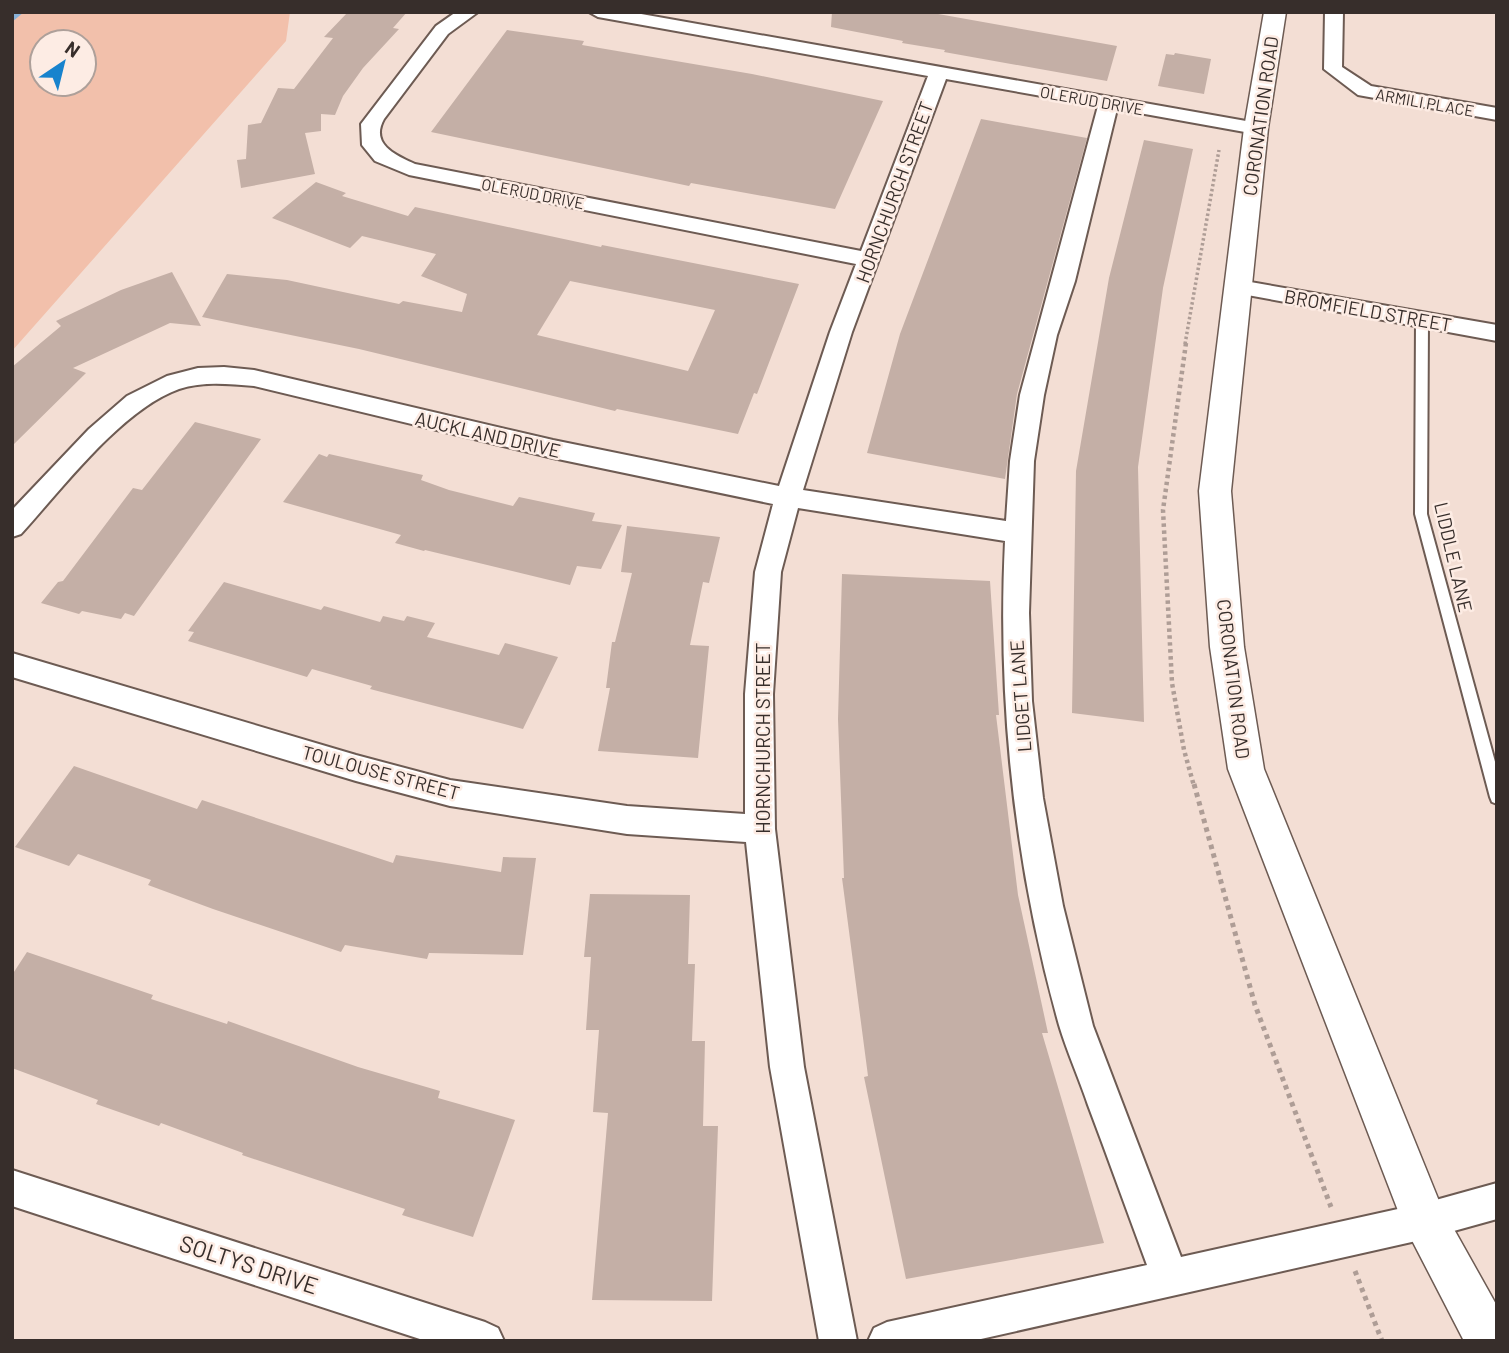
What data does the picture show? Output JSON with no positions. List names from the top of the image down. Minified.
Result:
{"streets":{"street":["OLERUD DRIVE","ARMILI PLACE","CORONATION ROAD","HORNCHURCH STREET","BROMFIELD STREET","AUCKLAND DRIVE","LIDGET LANE","TOULOUSE STREET","SOLTYS DRIVE"],"lane":["LIDDLE LANE"]},"crossings":[["OLERUD DRIVE","CORONATION ROAD"],["OLERUD DRIVE","HORNCHURCH STREET"],["OLERUD DRIVE","LIDGET LANE"],["CORONATION ROAD","BROMFIELD STREET"],["HORNCHURCH STREET","AUCKLAND DRIVE"],["HORNCHURCH STREET","TOULOUSE STREET"],["BROMFIELD STREET","LIDDLE LANE"],["AUCKLAND DRIVE","LIDGET LANE"]],"north":"top right"}
